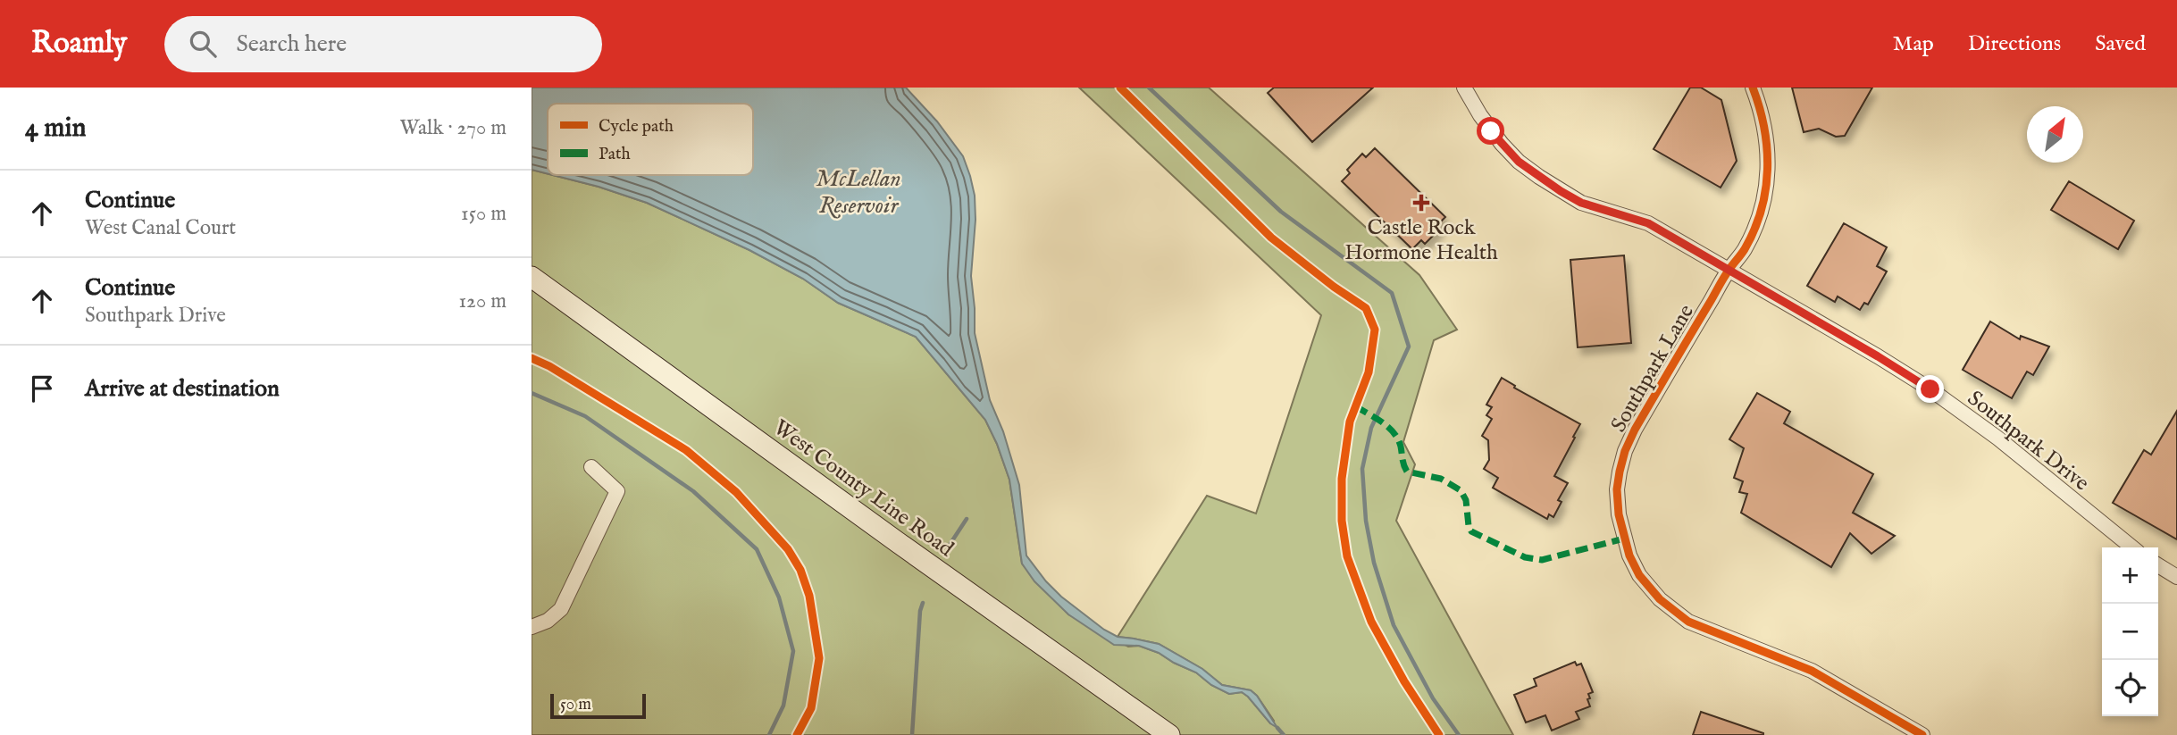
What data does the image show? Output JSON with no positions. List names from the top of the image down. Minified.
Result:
{"streets":{"main road":["West County Line Road"],"street":["Southpark Lane","Southpark Drive"]},"crossings":[["Southpark Lane","Southpark Drive"]],"water":["McLellan Reservoir"],"places":{"health":["Castle Rock Hormone Health"]},"legend":["Cycle path","Path"],"scale_bar":"50 m","north":"top right","page":{"header":"Roamly","search":"Search here","nav":["Map","Directions","Saved"],"heading":["4 min","Walk · 270 m"],"list":[["Continue","West Canal Court","150 m"],["Continue","Southpark Drive","120 m"],"Arrive at destination"],"map_buttons":["+","−"],"scale":"50 m"}}
